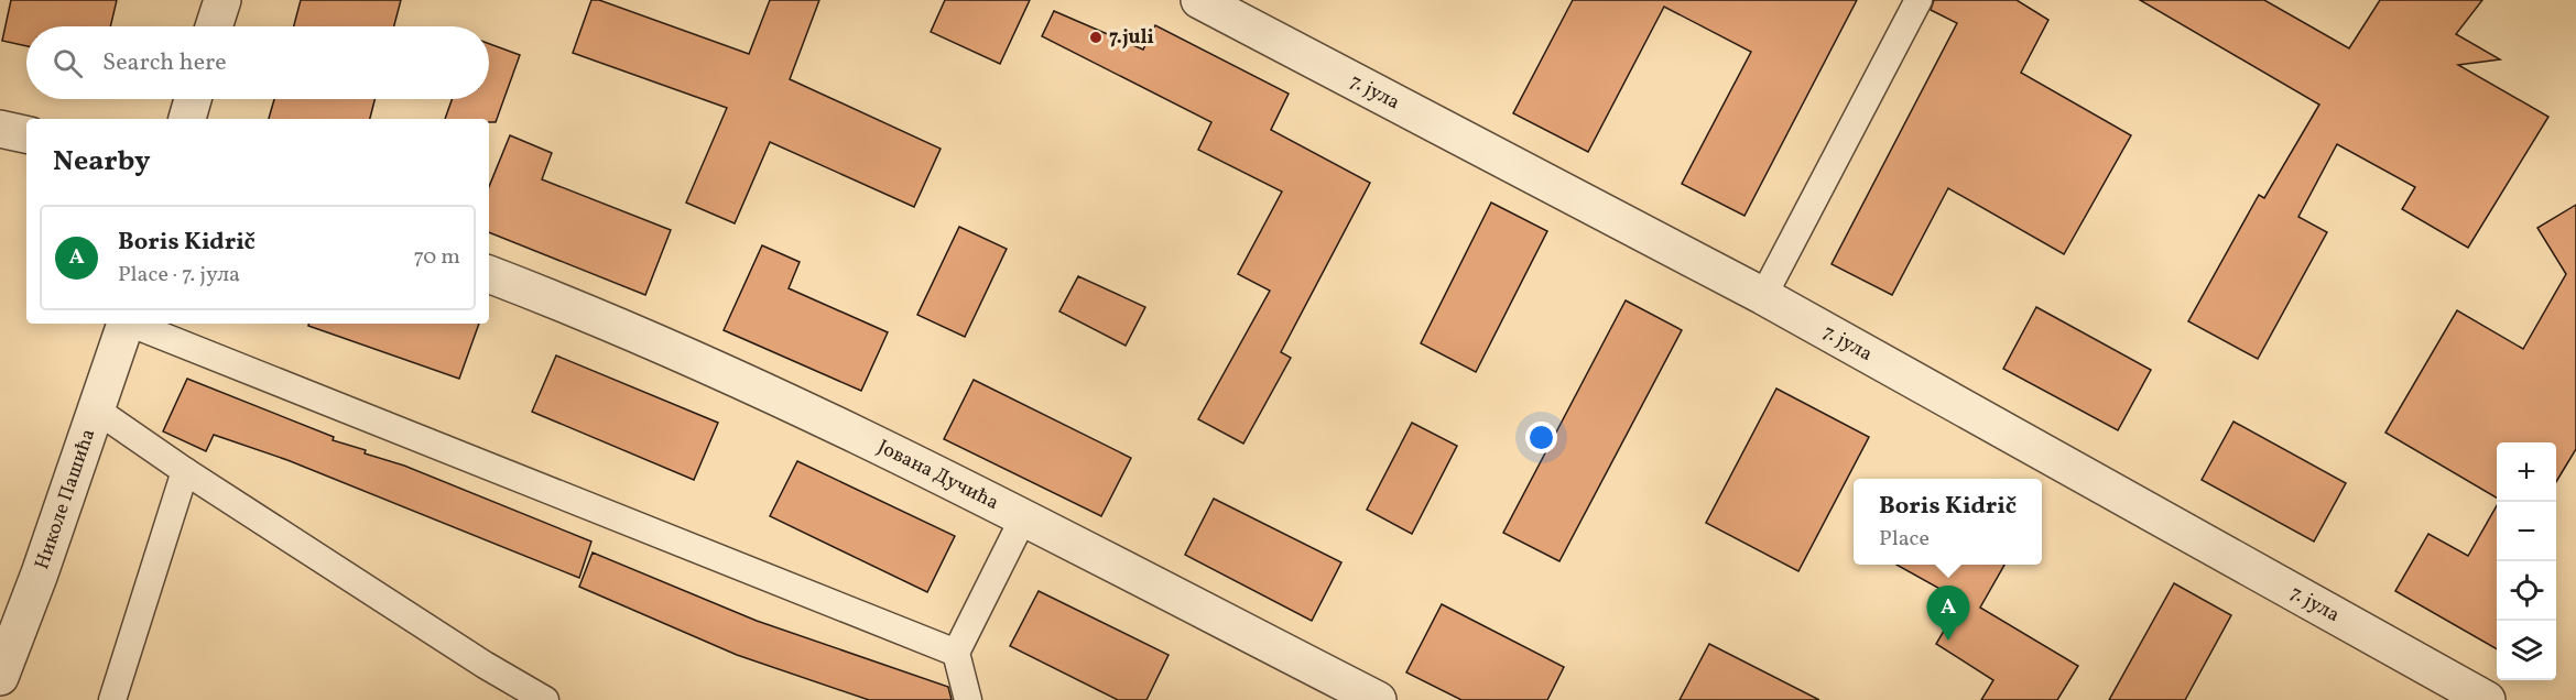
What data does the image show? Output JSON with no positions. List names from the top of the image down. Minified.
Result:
{"streets":{"street":["7. јула","Јована Дучића","Николе Пашића"]},"places":["7.juli"],"page":{"search":"Search here","heading":"Nearby","list":[{"mark":"A","name":"Boris Kidrič","note":"Place · 7. јула","value":"70 m"}],"map_buttons":["+","−"],"popup":["Boris Kidrič","Place"],"pins":"A"}}
